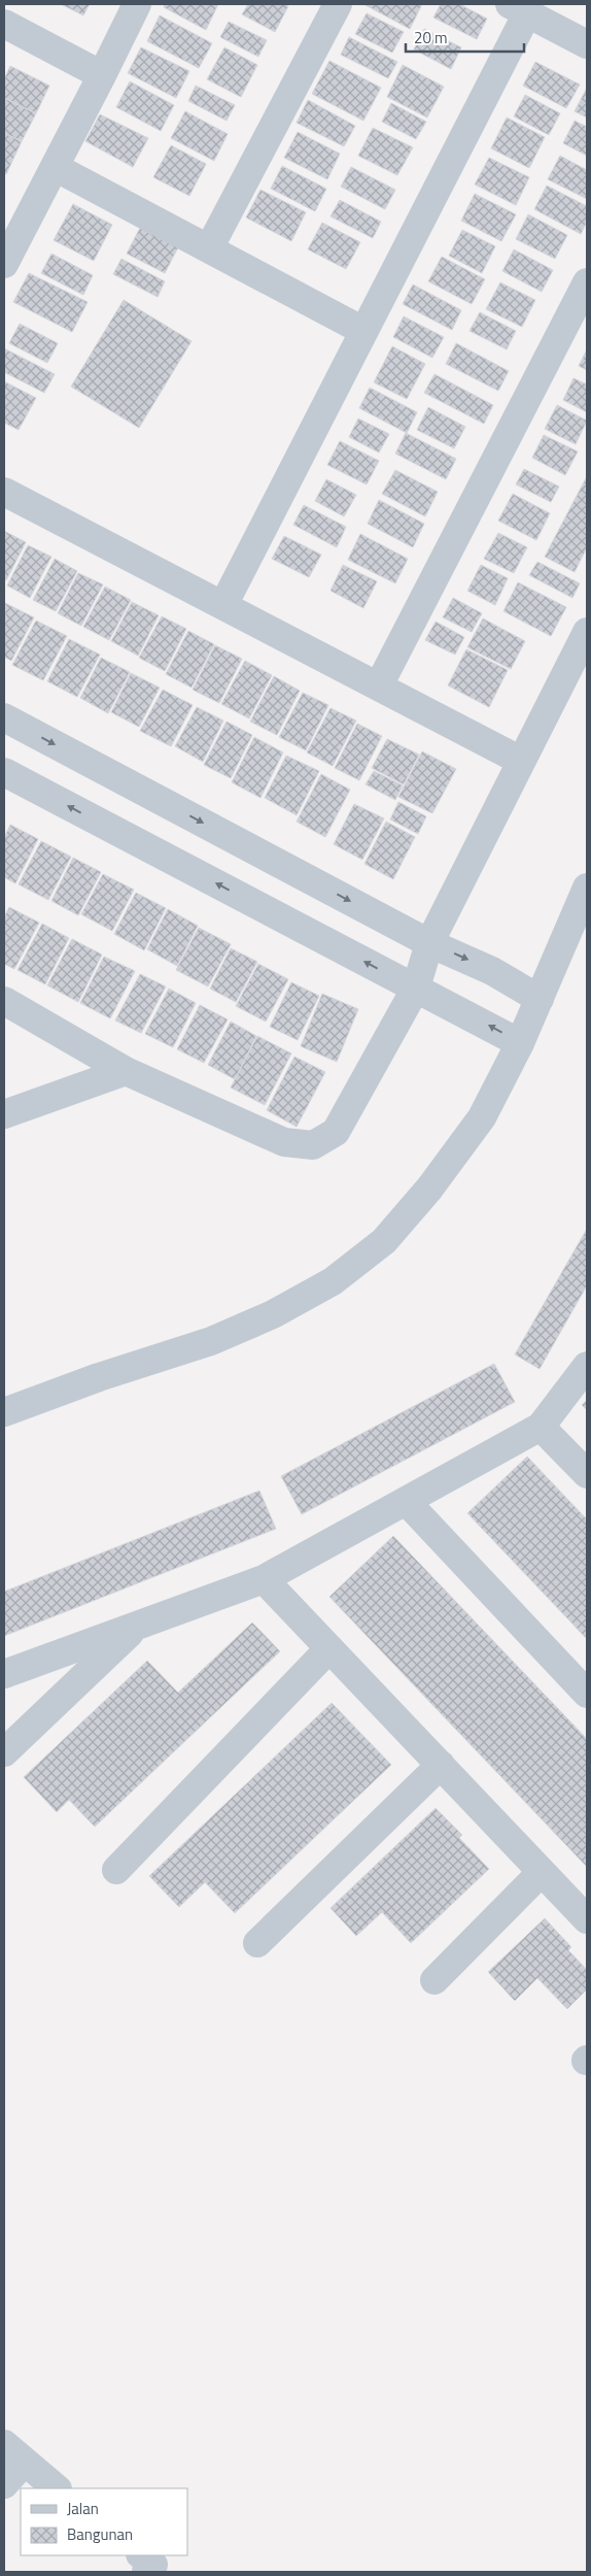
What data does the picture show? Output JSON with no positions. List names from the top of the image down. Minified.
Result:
{"legend":["Jalan","Bangunan"],"scale_bar":"20 m"}
